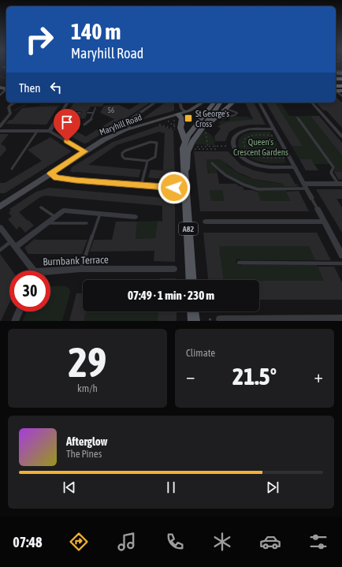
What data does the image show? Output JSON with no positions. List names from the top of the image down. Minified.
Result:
{"streets":{"main road":["A82"],"street":["Maryhill Road","Burnbank Terrace"]},"parks":["Queen's Crescent Gardens"],"places":{"transit":["St George's Cross"]},"house_numbers":["56"],"page":{"turn":["140 m","Maryhill Road"],"then":"Then","limit":"30","trip":"07:49 · 1 min · 230 m","tile":[["29","km/h"],"Climate"],"heat":["−","21.5°","+"],"song":["Afterglow","The Pines"],"tabs":"07:48"}}
